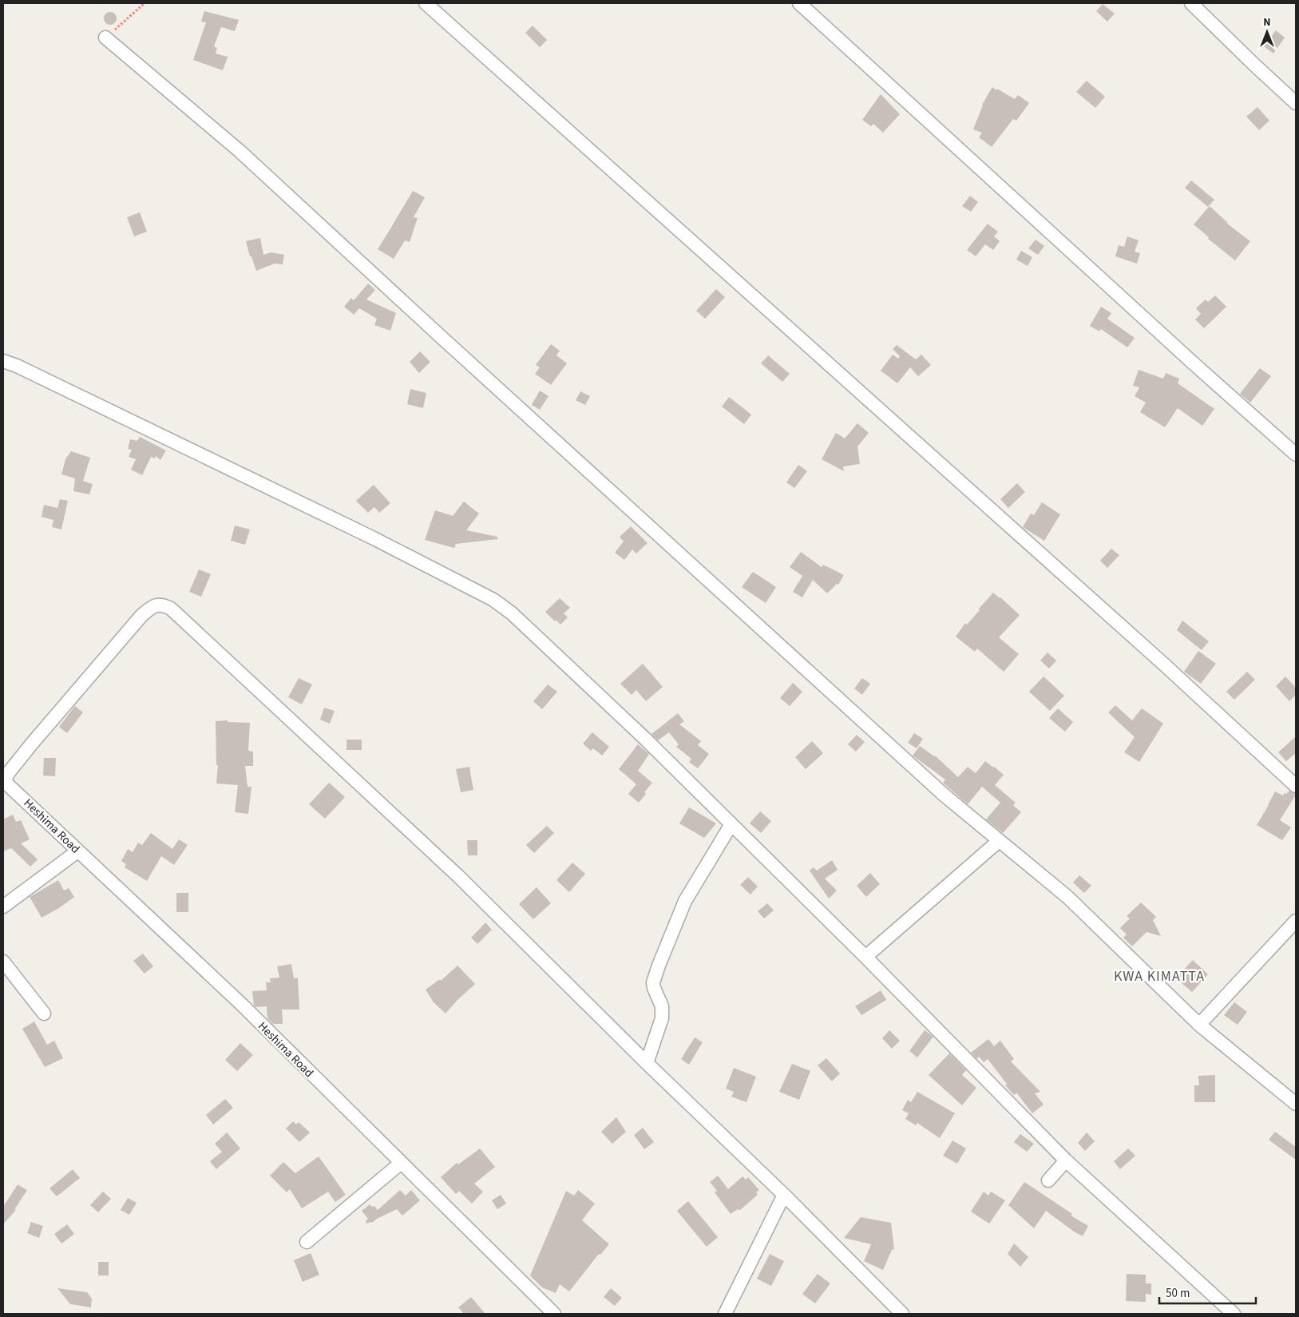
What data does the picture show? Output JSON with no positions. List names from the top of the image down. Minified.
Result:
{"streets":{"street":["Heshima Road"]},"districts":["KWA KIMATTA"],"scale_bar":"50 m","north":"top"}
